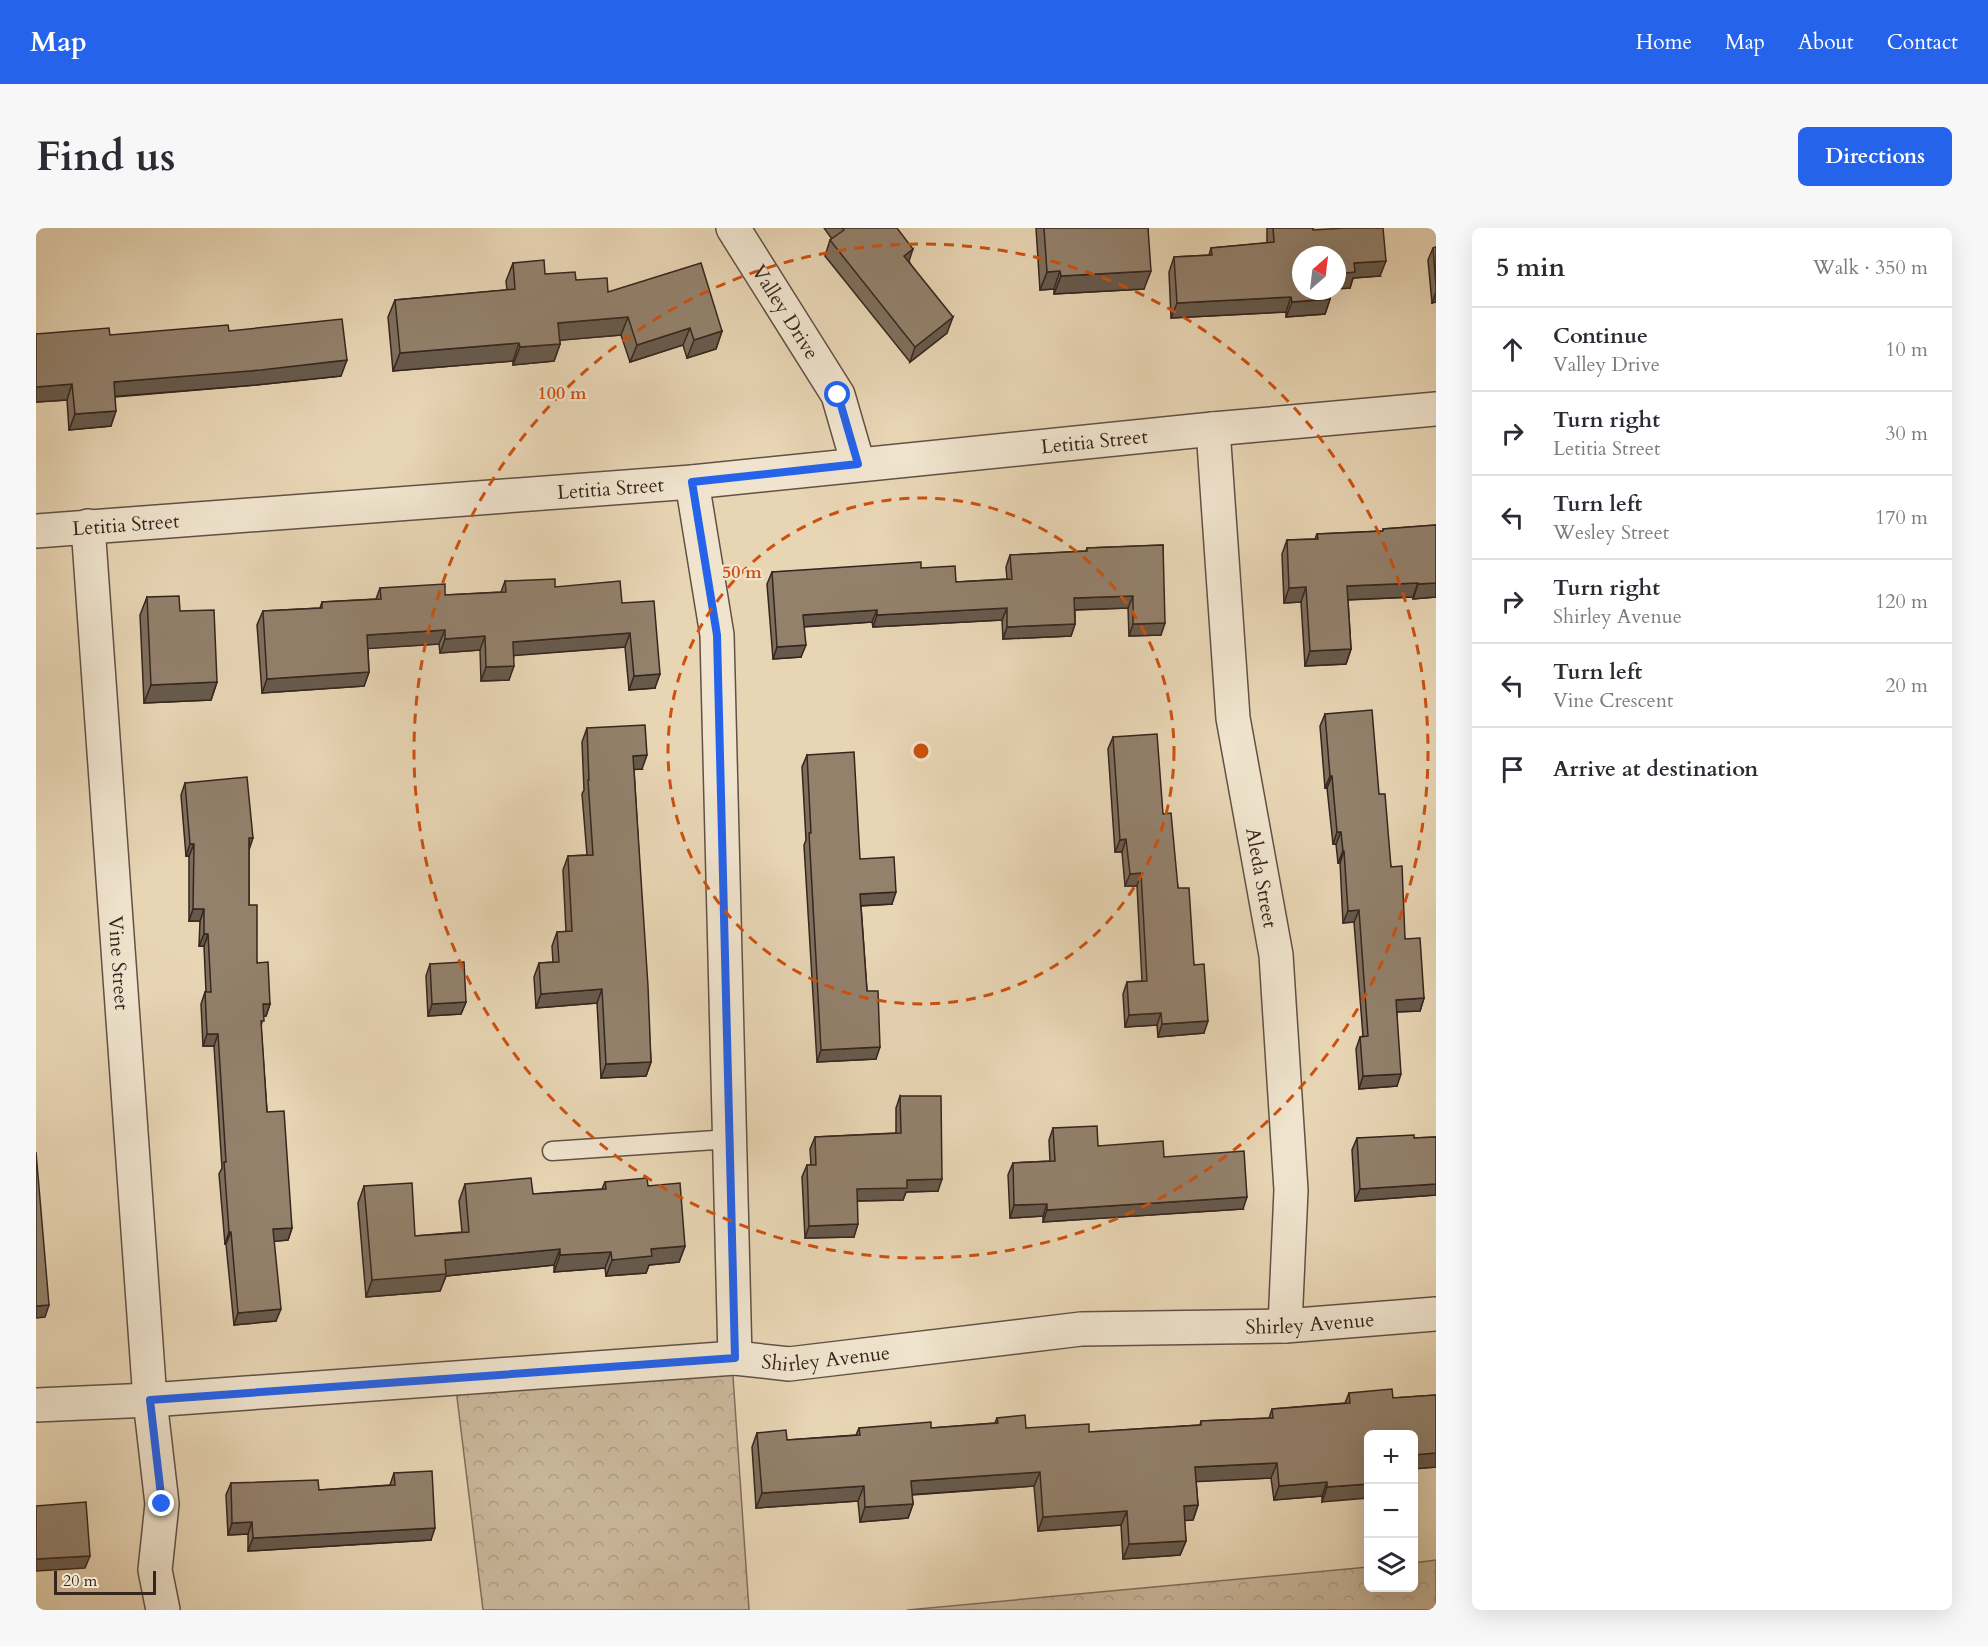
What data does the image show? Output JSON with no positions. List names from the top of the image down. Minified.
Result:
{"streets":{"street":["Valley Drive","Letitia Street","Aleda Street","Vine Street","Shirley Avenue"]},"crossings":[["Valley Drive","Letitia Street"],["Letitia Street","Aleda Street"],["Letitia Street","Vine Street"],["Aleda Street","Shirley Avenue"],["Vine Street","Shirley Avenue"]],"scale_bar":"20 m","north":"top right","page":{"header":"Map","nav":["Home","Map","About","Contact"],"buttons":"Directions","title":"Find us","heading":["5 min","Walk · 350 m"],"list":[["Continue","Valley Drive","10 m"],["Turn right","Letitia Street","30 m"],["Turn left","Wesley Street","170 m"],["Turn right","Shirley Avenue","120 m"],["Turn left","Vine Crescent","20 m"],"Arrive at destination"],"map_buttons":["+","−"],"scale":"20 m"},"rings":["100 m","50 m"]}
